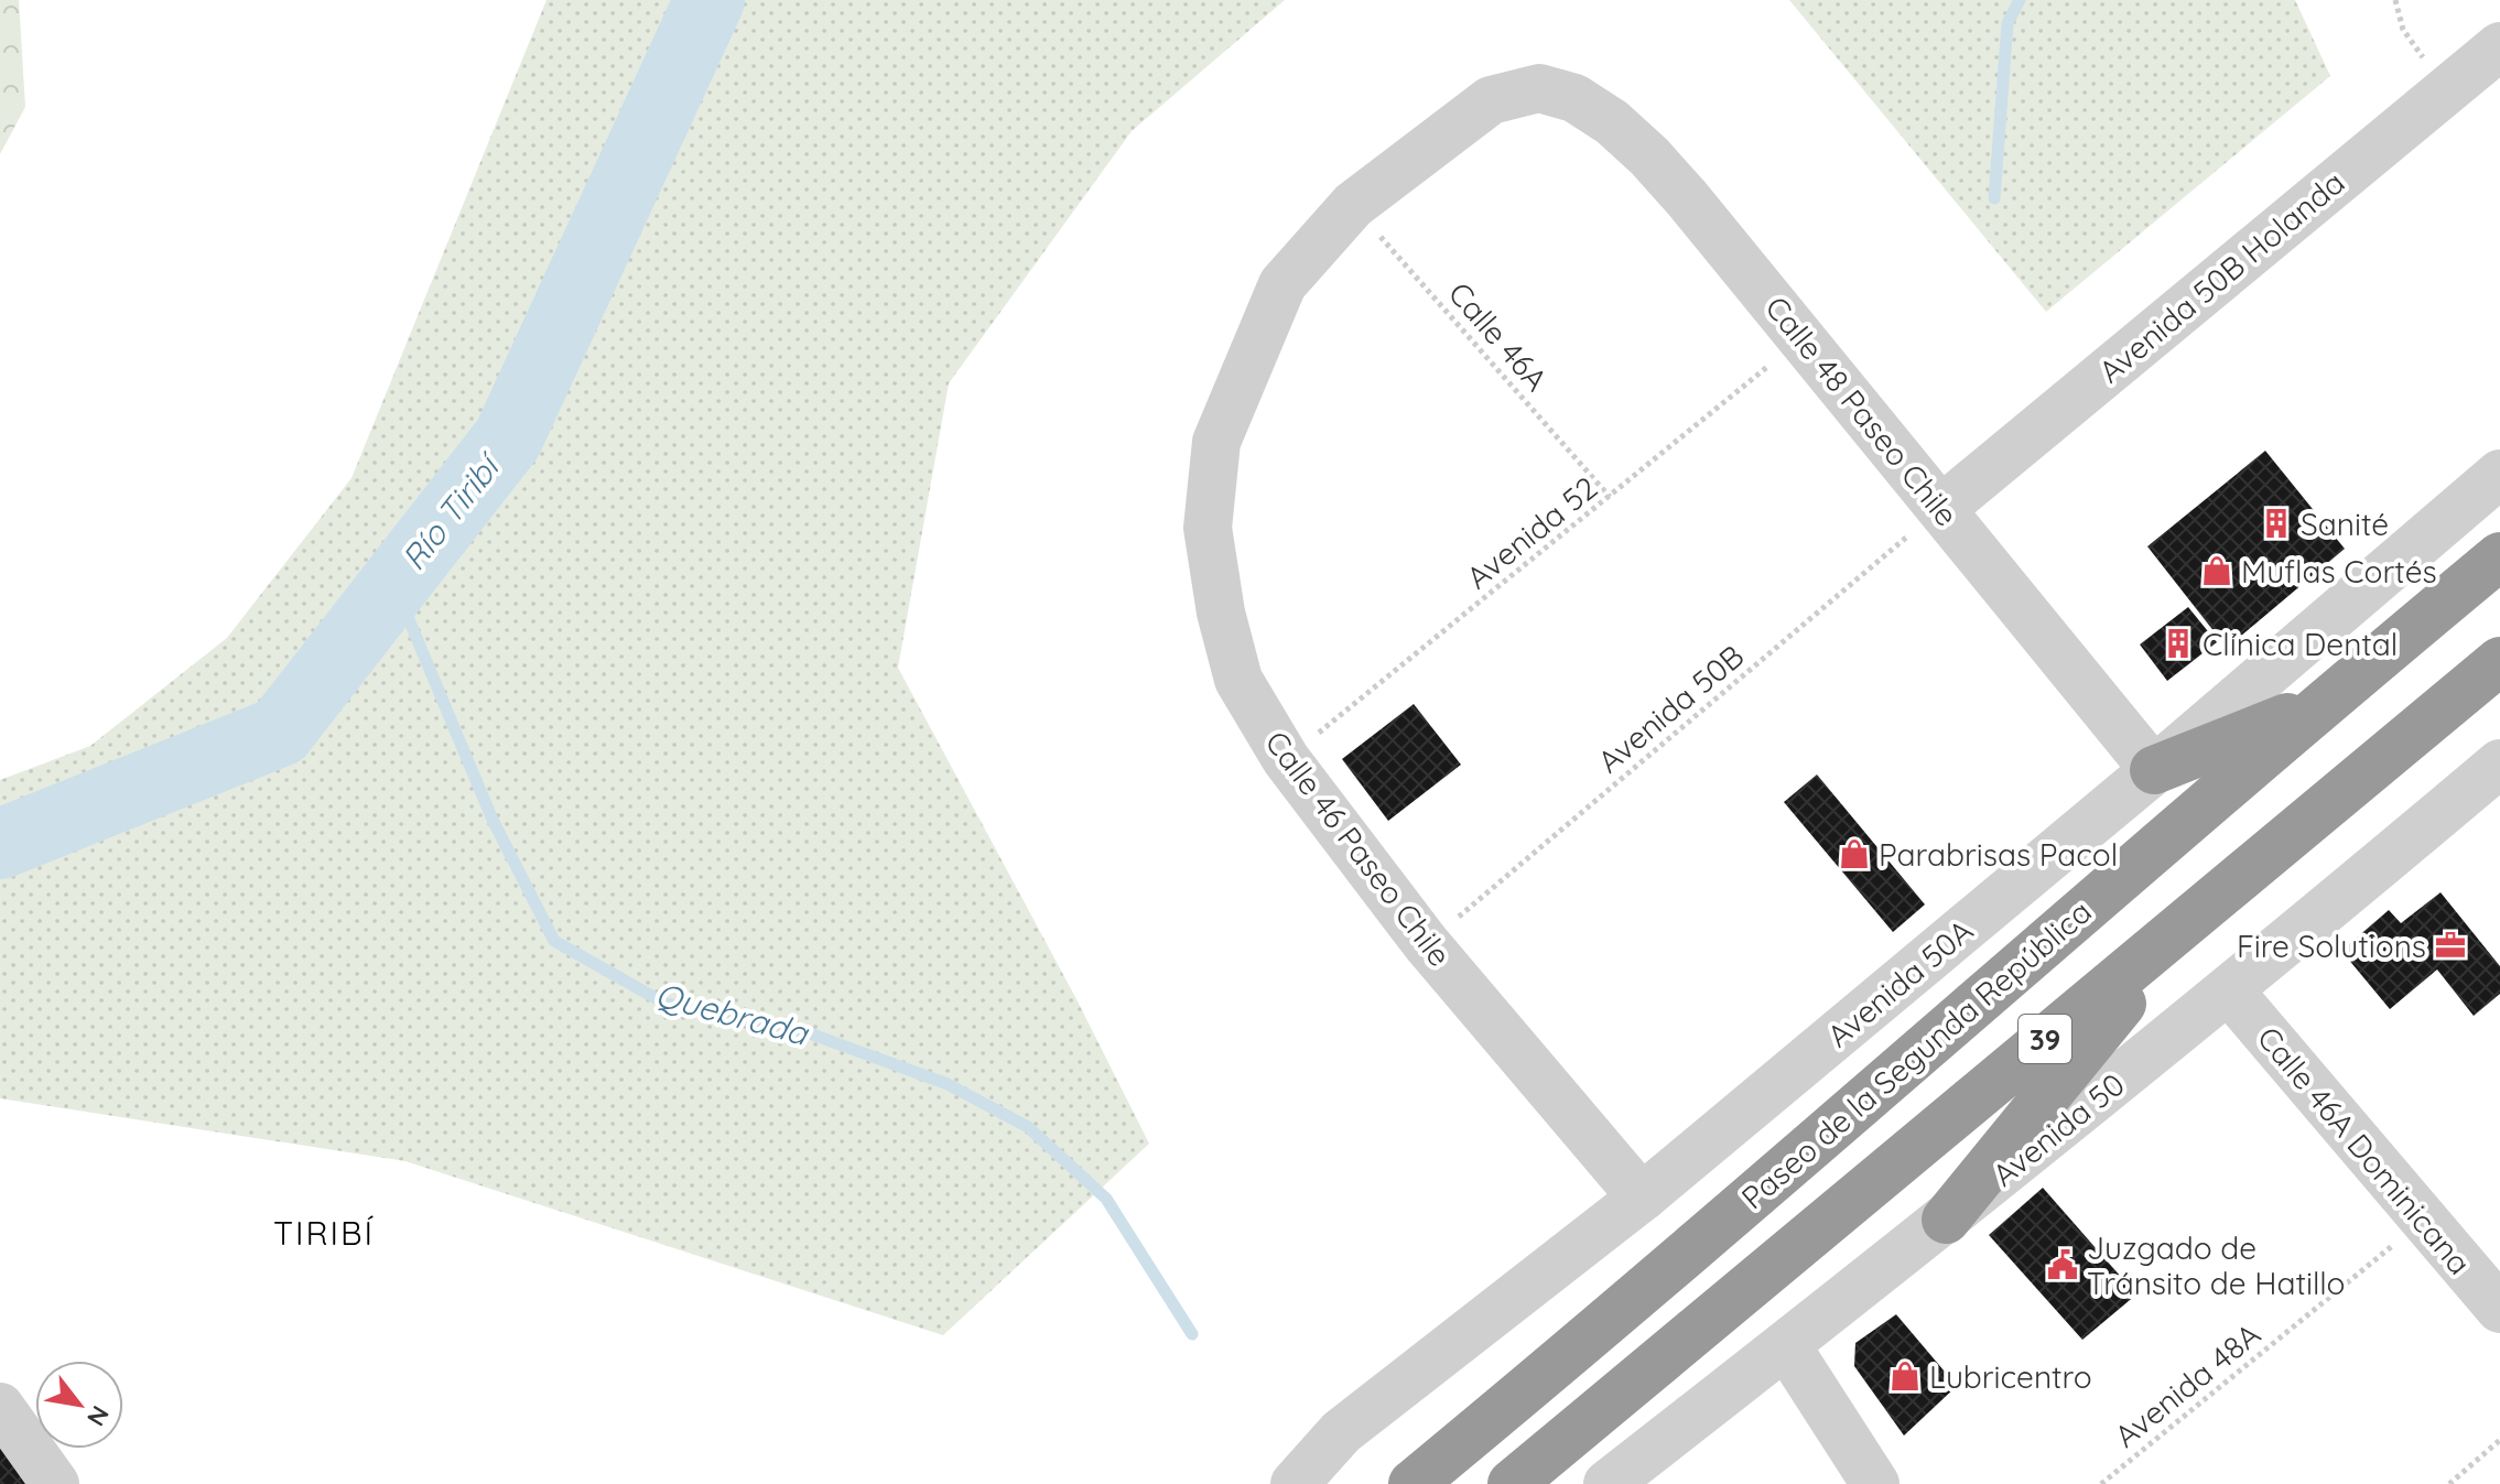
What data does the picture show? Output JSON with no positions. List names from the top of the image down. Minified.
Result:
{"streets":{"highway":["39","Paseo de la Segunda República"],"street":["Avenida 50B Holanda","Calle 48 Paseo Chile","Calle 46 Paseo Chile","Avenida 50A","Avenida 50","Calle 46A Dominicana"],"path":["Calle 46A","Avenida 52","Avenida 50B","Avenida 48A"]},"crossings":[["Avenida 50B Holanda","Calle 48 Paseo Chile"],["Avenida 50B Holanda","Avenida 50B"],["Calle 46A","Avenida 52"],["Calle 46A","Calle 46 Paseo Chile"],["Calle 48 Paseo Chile","Avenida 52"],["Calle 48 Paseo Chile","Avenida 50B"],["Calle 48 Paseo Chile","Calle 46 Paseo Chile"],["Calle 48 Paseo Chile","Avenida 50A"],["Avenida 52","Calle 46 Paseo Chile"],["Avenida 50B","Calle 46 Paseo Chile"],["Calle 46 Paseo Chile","Avenida 50A"],["Avenida 50","Calle 46A Dominicana"],["Calle 46A Dominicana","Avenida 48A"]],"districts":["TIRIBÍ"],"water":["Río Tiribí","Quebrada"],"places":{"building":["Sanité","Clínica Dental"],"shop":["Muflas Cortés","Parabrisas Pacol","Lubricentro"],"office":["Fire Solutions"],"public building":["Juzgado de Tránsito de Hatillo"]},"north":"bottom right"}
